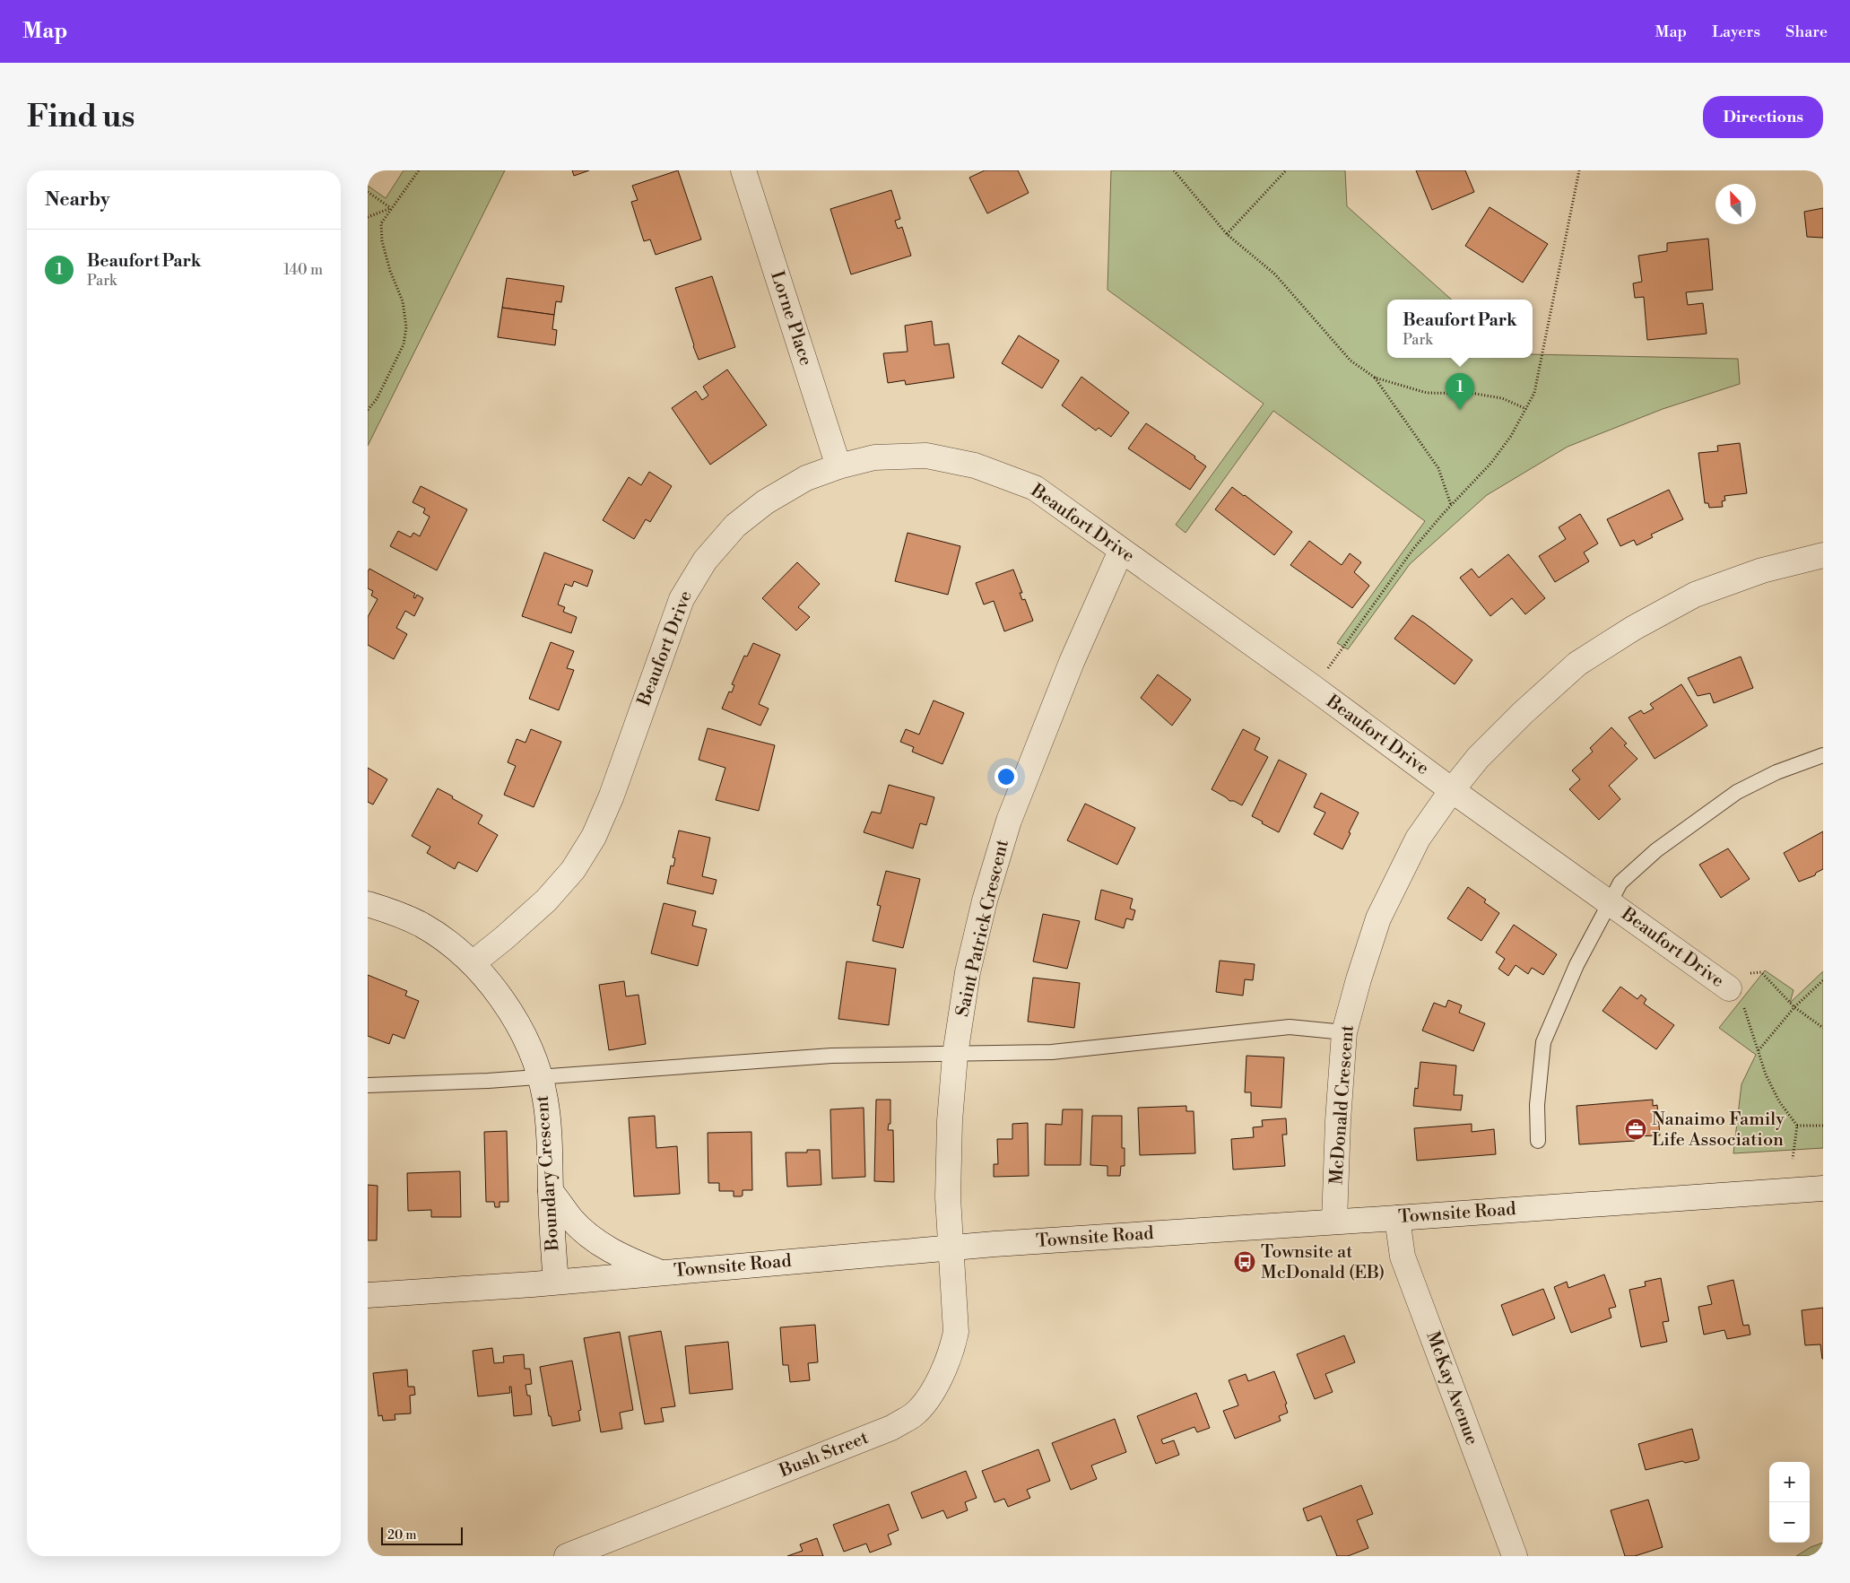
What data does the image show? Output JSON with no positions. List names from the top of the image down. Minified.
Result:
{"streets":{"street":["Lorne Place","Beaufort Drive","Saint Patrick Crescent","McDonald Crescent","Boundary Crescent","Townsite Road","McKay Avenue","Bush Street"]},"crossings":[["Lorne Place","Beaufort Drive"],["Beaufort Drive","Saint Patrick Crescent"],["Beaufort Drive","McDonald Crescent"],["Beaufort Drive","Boundary Crescent"],["Saint Patrick Crescent","Townsite Road"],["Saint Patrick Crescent","Bush Street"],["McDonald Crescent","Townsite Road"],["Boundary Crescent","Townsite Road"],["Townsite Road","McKay Avenue"],["Townsite Road","Bush Street"]],"places":{"office":["Nanaimo Family Life Association"],"bus stop":["Townsite at McDonald (EB)"]},"scale_bar":"20 m","north":"top left","page":{"header":"Map","nav":["Map","Layers","Share"],"buttons":"Directions","title":"Find us","heading":"Nearby","list":[{"mark":"1","name":"Beaufort Park","note":"Park","value":"140 m"}],"popup":["Beaufort Park","Park"],"pins":"1","map_buttons":["+","−"],"scale":"20 m"}}
